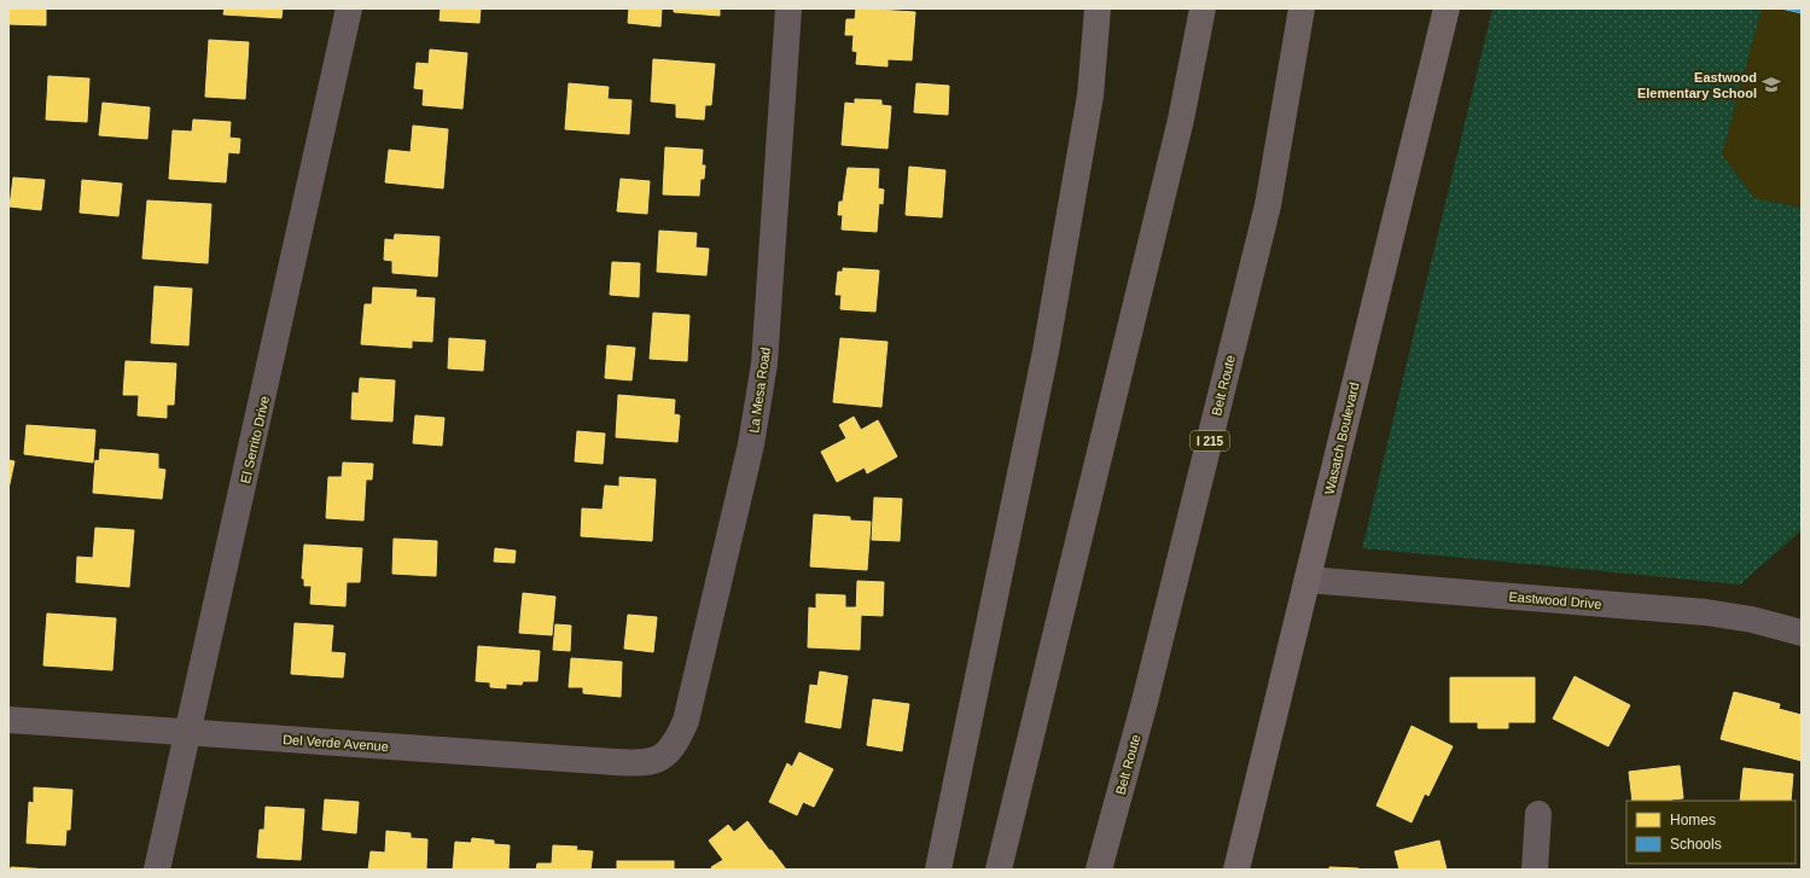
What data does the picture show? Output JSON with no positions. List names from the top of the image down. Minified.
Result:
{"streets":{"highway":["Belt Route","I 215"],"main road":["Wasatch Boulevard"],"street":["La Mesa Road","El Serrito Drive","Eastwood Drive","Del Verde Avenue"]},"crossings":[["La Mesa Road","Del Verde Avenue"],["Wasatch Boulevard","Eastwood Drive"],["El Serrito Drive","Del Verde Avenue"]],"places":{"school or university":["Eastwood Elementary School"]},"legend":["Homes","Schools"]}
